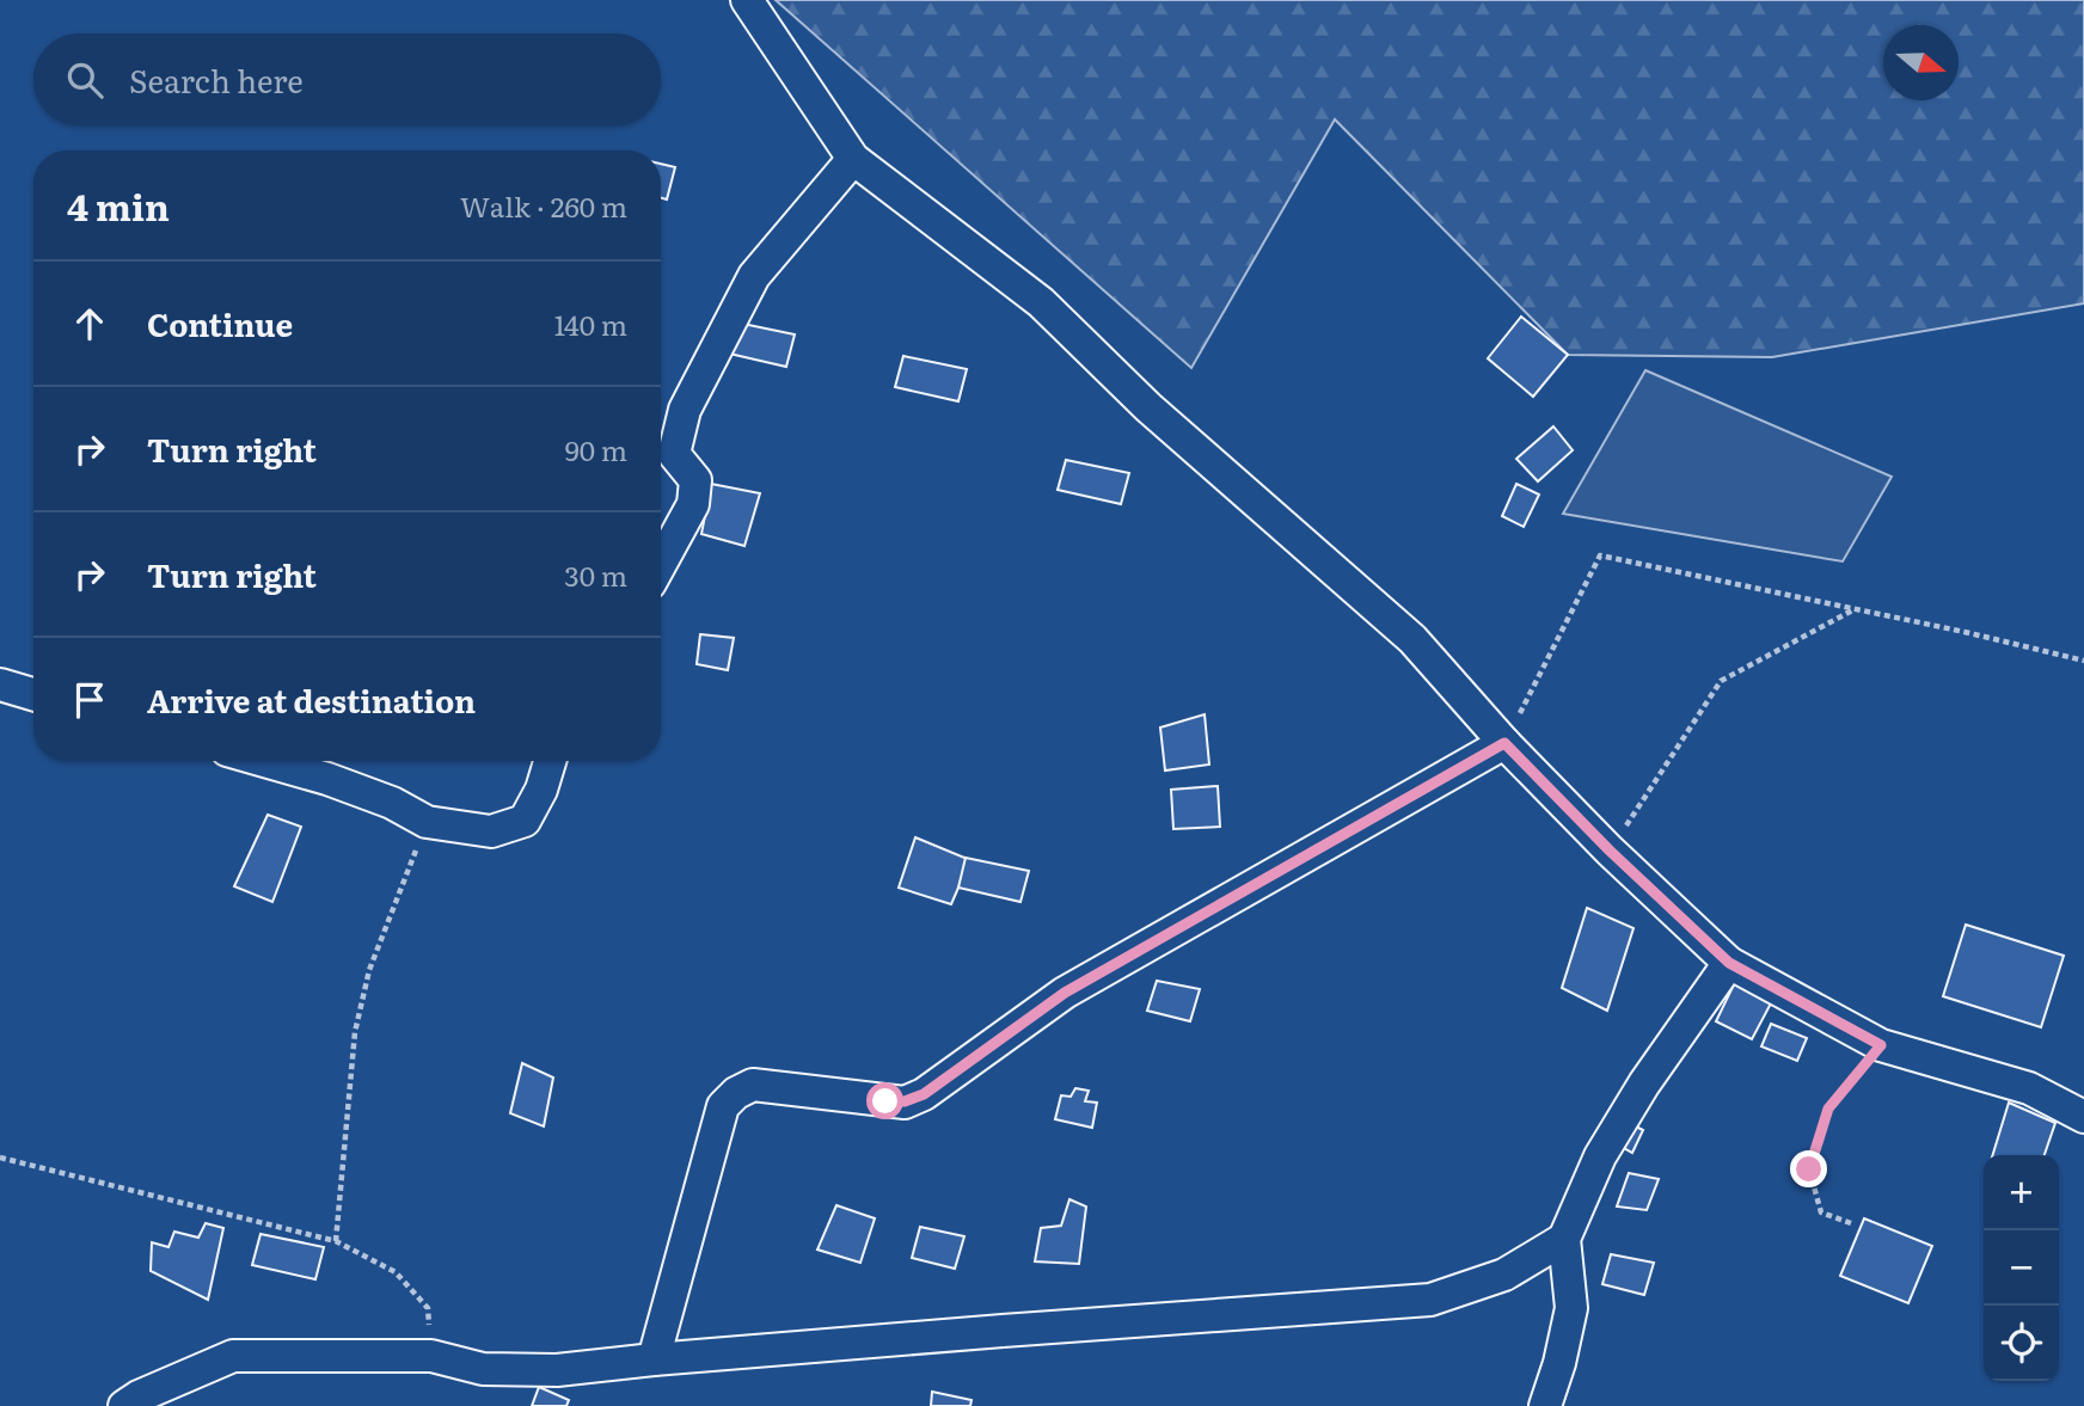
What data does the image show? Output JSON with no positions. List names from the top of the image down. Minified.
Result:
{"north":"right","page":{"search":"Search here","heading":["4 min","Walk · 260 m"],"list":[["Continue","140 m"],["Turn right","90 m"],["Turn right","30 m"],"Arrive at destination"],"map_buttons":["+","−"]}}
